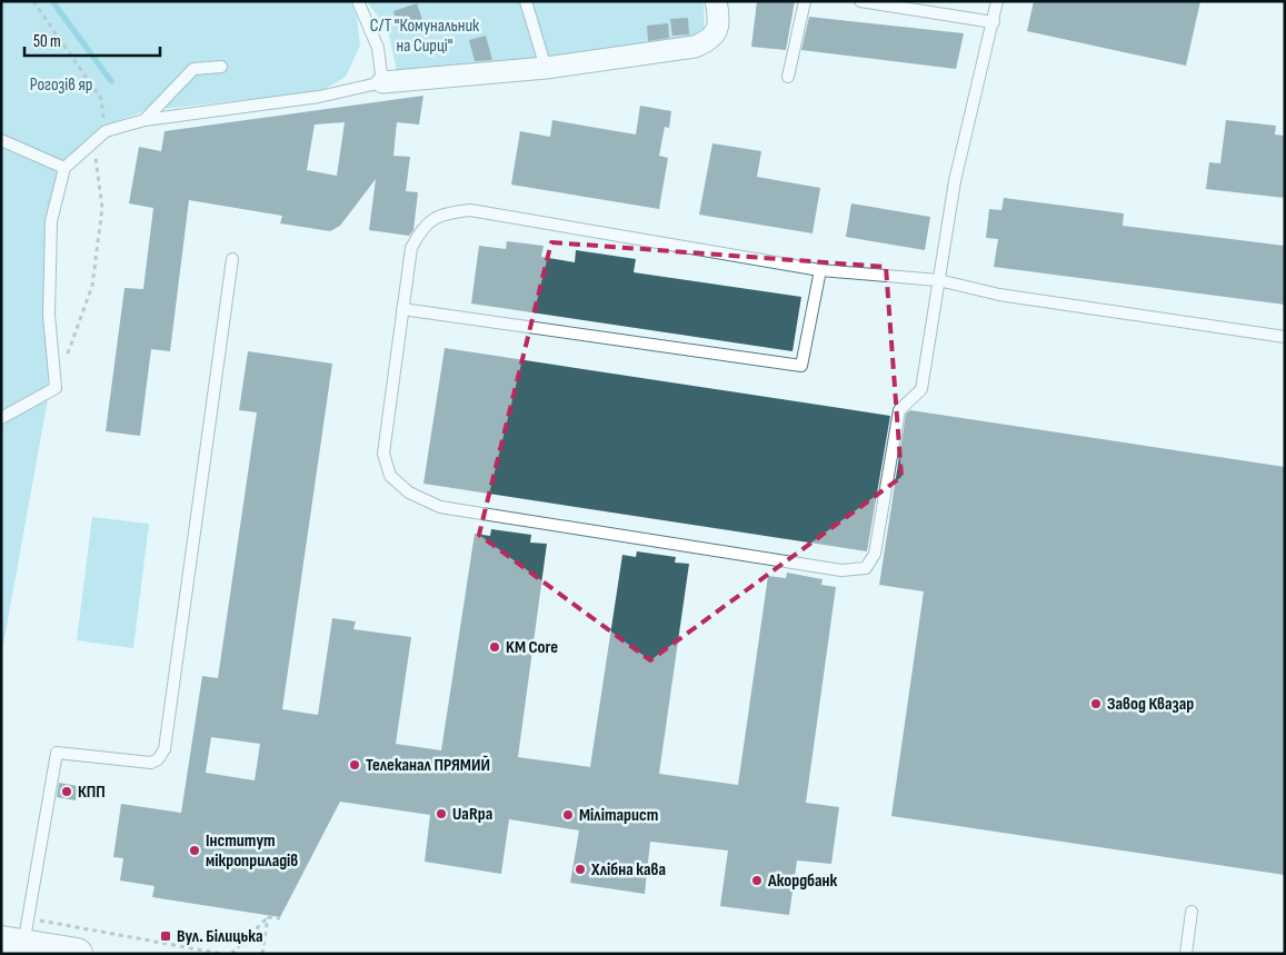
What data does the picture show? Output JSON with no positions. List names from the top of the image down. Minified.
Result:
{"parks":["С/Т \"Комунальник на Сирці\"","Рогозів яр"],"places":{"other":["KM Core","Завод Квазар","Телеканал ПРЯМИЙ","КПП","UaRpa","Мілітарист","Інститут мікроприладів","Хлібна кава","Акордбанк"],"transit":["Вул. Білицька"]},"scale_bar":"50 m"}
